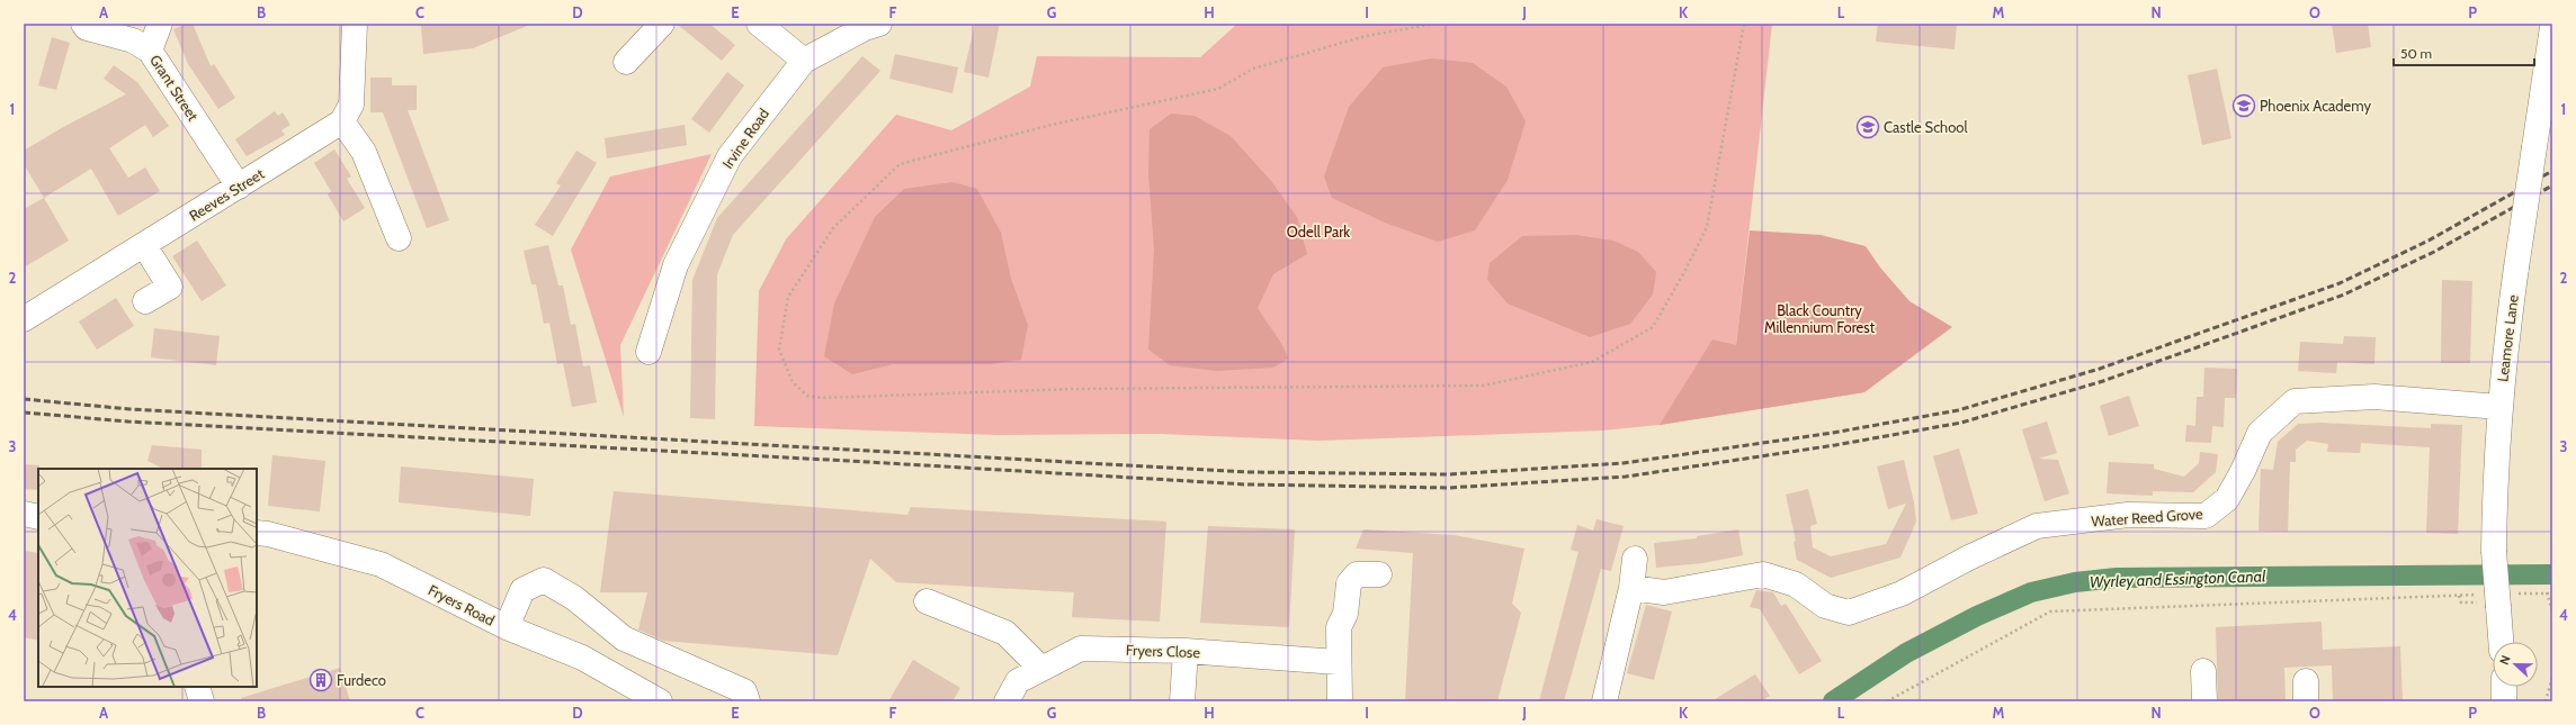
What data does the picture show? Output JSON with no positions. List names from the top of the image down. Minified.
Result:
{"streets":{"street":["Grant Street","Irvine Road","Reeves Street","Leamore Lane","Water Reed Grove","Fryers Road","Fryers Close"]},"crossings":[["Grant Street","Reeves Street"],["Leamore Lane","Water Reed Grove"]],"water":["Wyrley and Essington Canal"],"parks":["Odell Park","Black Country Millennium Forest"],"places":{"school or university":["Phoenix Academy","Castle School"],"building":["Furdeco"]},"scale_bar":"50 m","north":"left","grid":{"columns":["A","B","C","D","E","F","G","H","I","J","K","L","M","N","O","P"],"rows":["1","2","3","4"]}}
